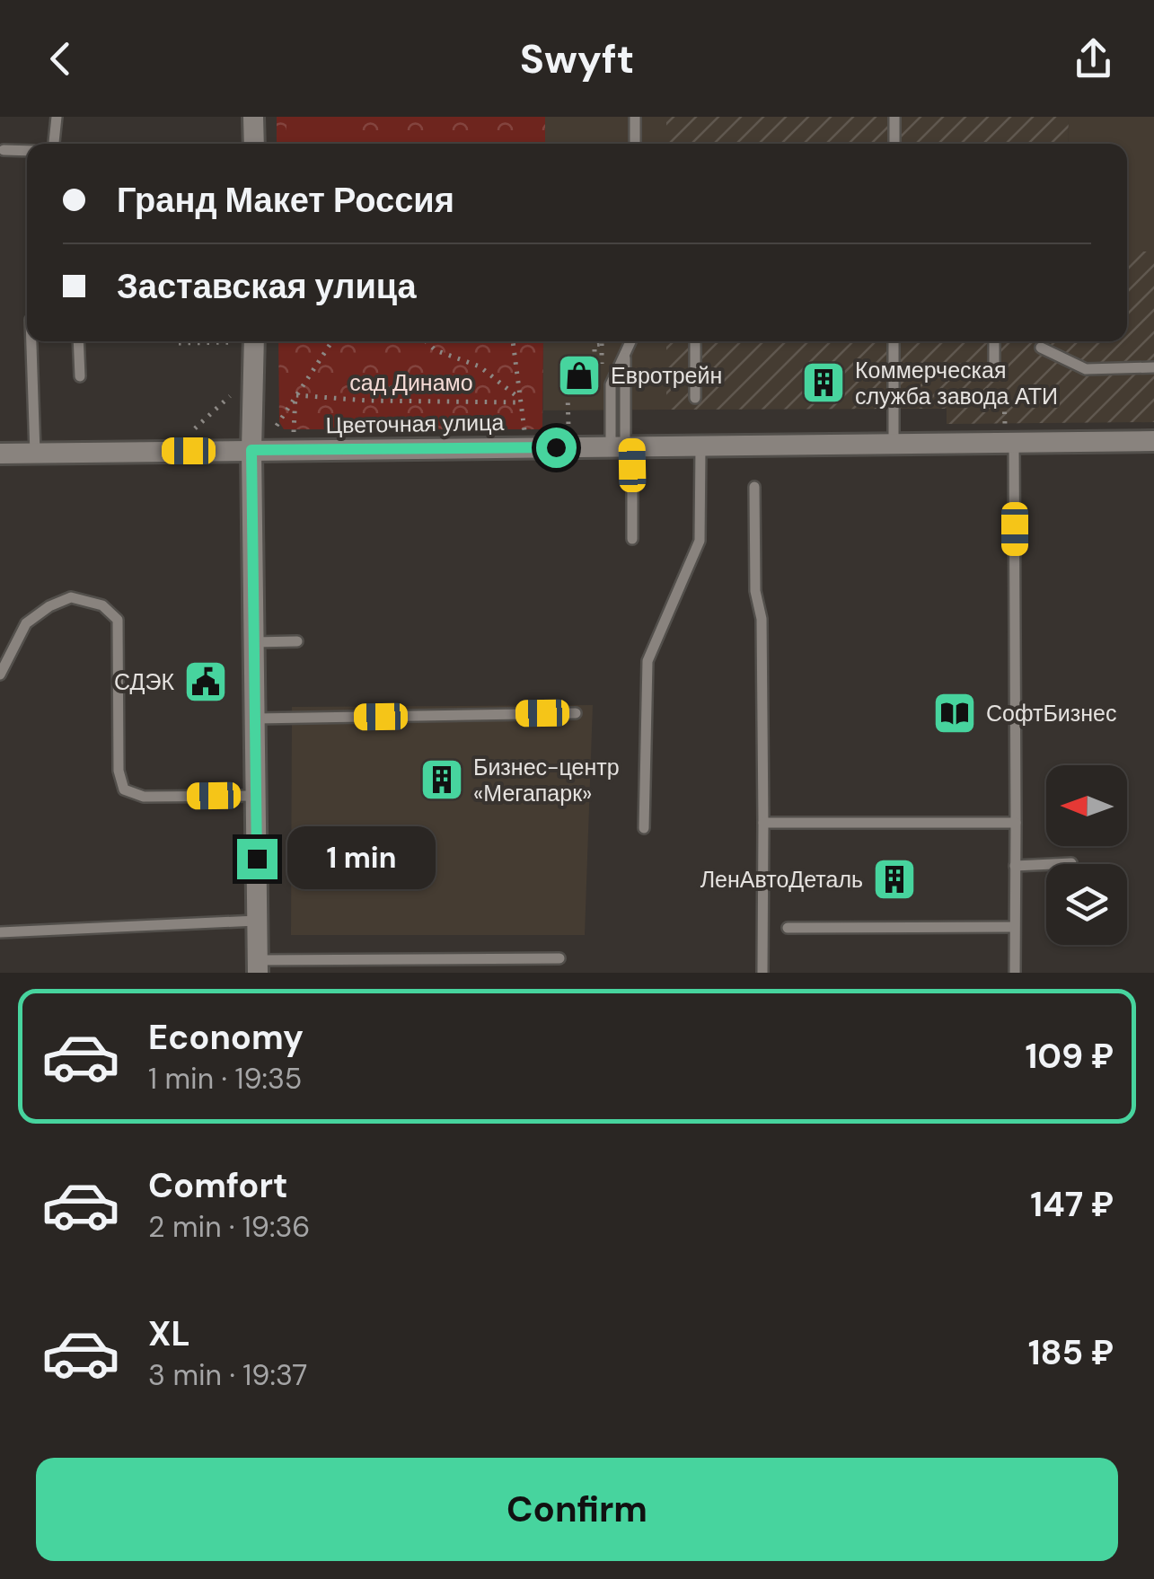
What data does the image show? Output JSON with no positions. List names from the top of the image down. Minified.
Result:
{"streets":{"street":["Цветочная улица"]},"parks":["сад Динамо"],"places":{"shop":["Евротрейн"],"building":["Коммерческая служба завода АТИ","Бизнес-центр «Мегапарк»","ЛенАвтоДеталь"],"public building":["СДЭК"],"library":["СофтБизнес"]},"north":"left","page":{"header":"Swyft","banner":["Гранд Макет Россия","Заставская улица"],"bubble":"1 min","list":[{"name":"Economy","note":"1 min · 19:35","value":"109 ₽"},{"name":"Comfort","note":"2 min · 19:36","value":"147 ₽"},{"name":"XL","note":"3 min · 19:37","value":"185 ₽"}],"buttons":"Confirm"}}
